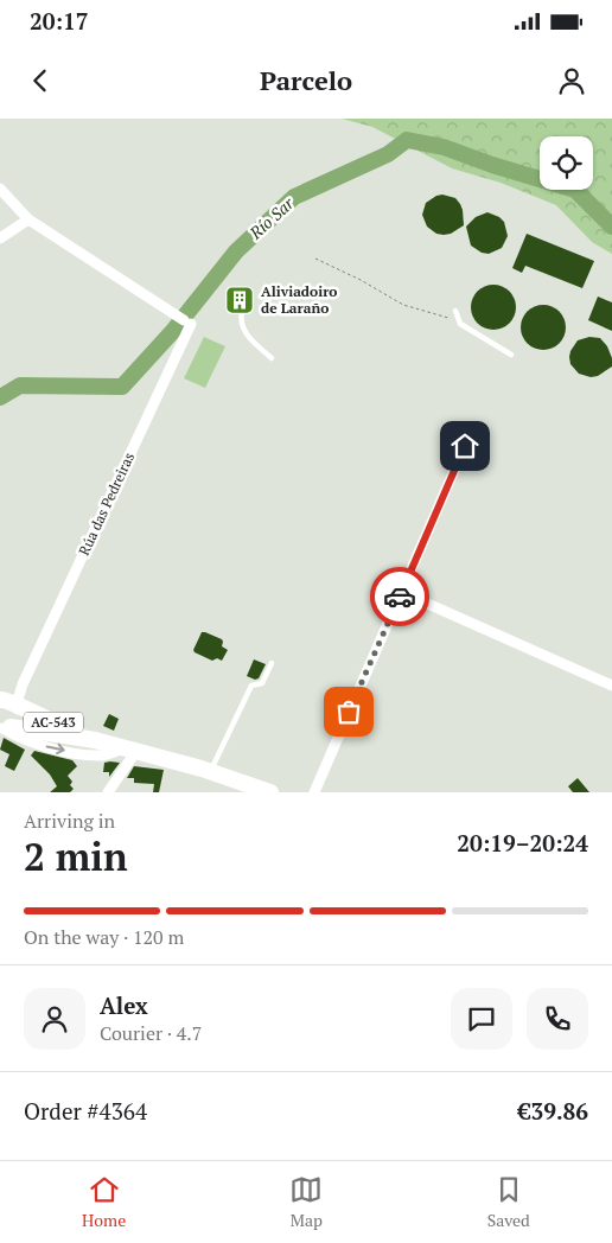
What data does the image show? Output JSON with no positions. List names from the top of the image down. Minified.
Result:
{"streets":{"main road":["AC-543"],"street":["Rúa das Pedreiras"]},"crossings":[["Rúa das Pedreiras","AC-543"]],"water":["Río Sar"],"places":{"building":["Aliviadoiro de Laraño"]},"page":{"status":"20:17","header":"Parcelo","heading":["2 min","Arriving in","20:19–20:24"],"panel":["Alex","Courier · 4.7","Order #4364","€39.86"],"bar":"On the way · 120 m","tabs":["Home","Map","Saved"]}}
